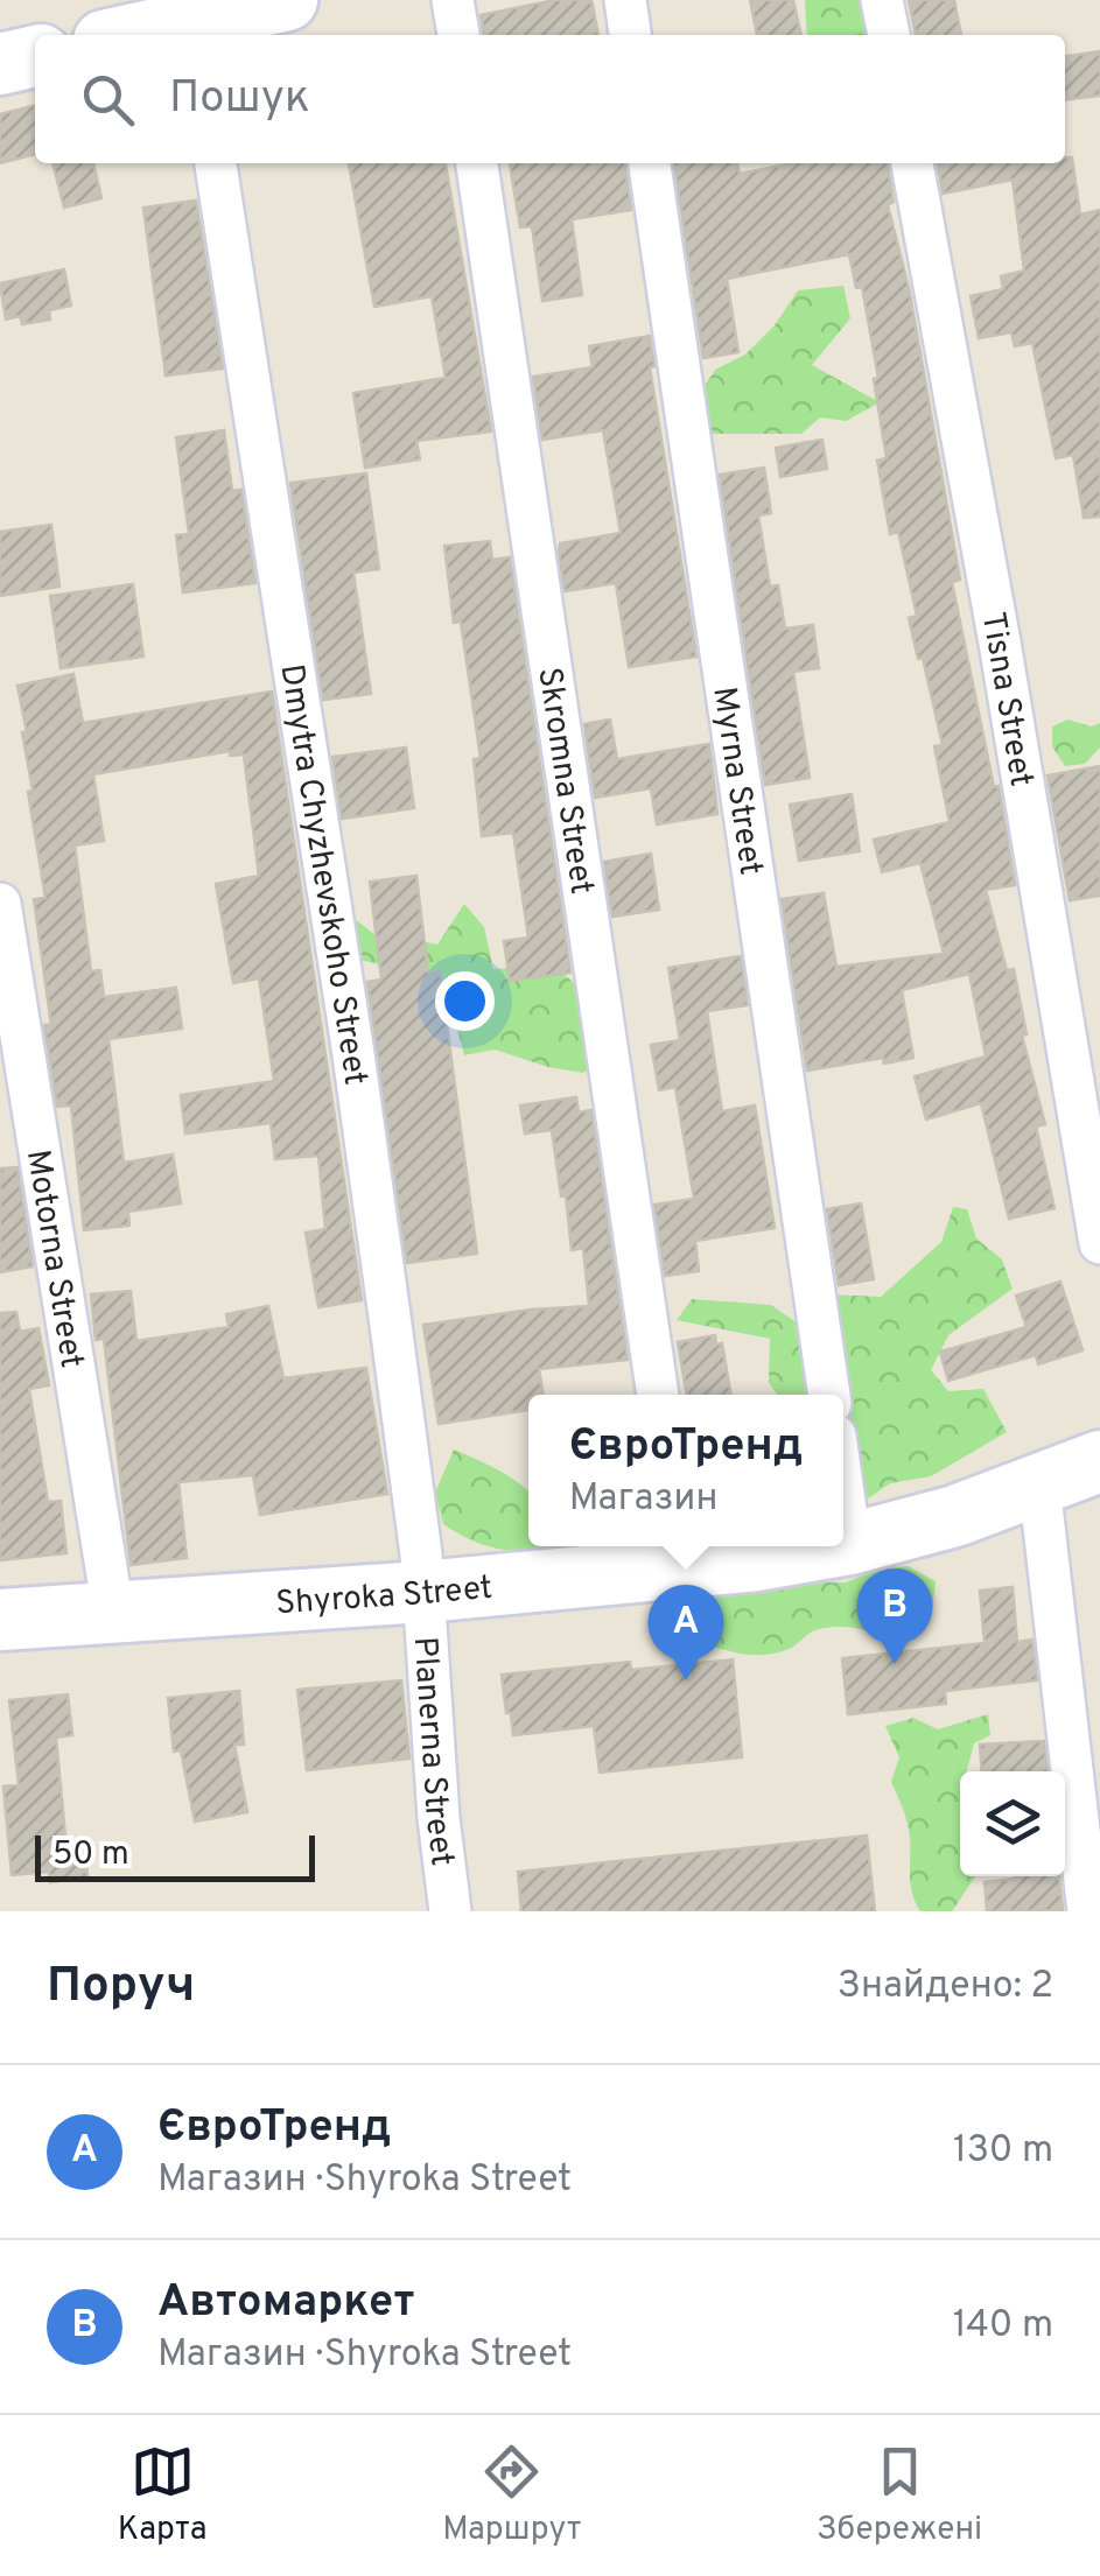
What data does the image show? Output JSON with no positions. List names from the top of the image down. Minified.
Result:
{"streets":{"street":["Tisna Street","Skromna Street","Myrna Street","Dmytra Chyzhevskoho Street","Motorna Street","Shyroka Street","Planerna Street"]},"crossings":[["Dmytra Chyzhevskoho Street","Shyroka Street"],["Dmytra Chyzhevskoho Street","Planerna Street"],["Motorna Street","Shyroka Street"],["Shyroka Street","Planerna Street"]],"scale_bar":"50 m","page":{"search":"Пошук","popup":["ЄвроТренд","Магазин"],"pins":["B","A"],"scale":"50 m","heading":["Поруч","Знайдено: 2"],"list":[{"mark":"A","name":"ЄвроТренд","note":"Магазин · Shyroka Street","value":"130 m"},{"mark":"B","name":"Автомаркет","note":"Магазин · Shyroka Street","value":"140 m"}],"nav":["Карта","Маршрут","Збережені"]}}
